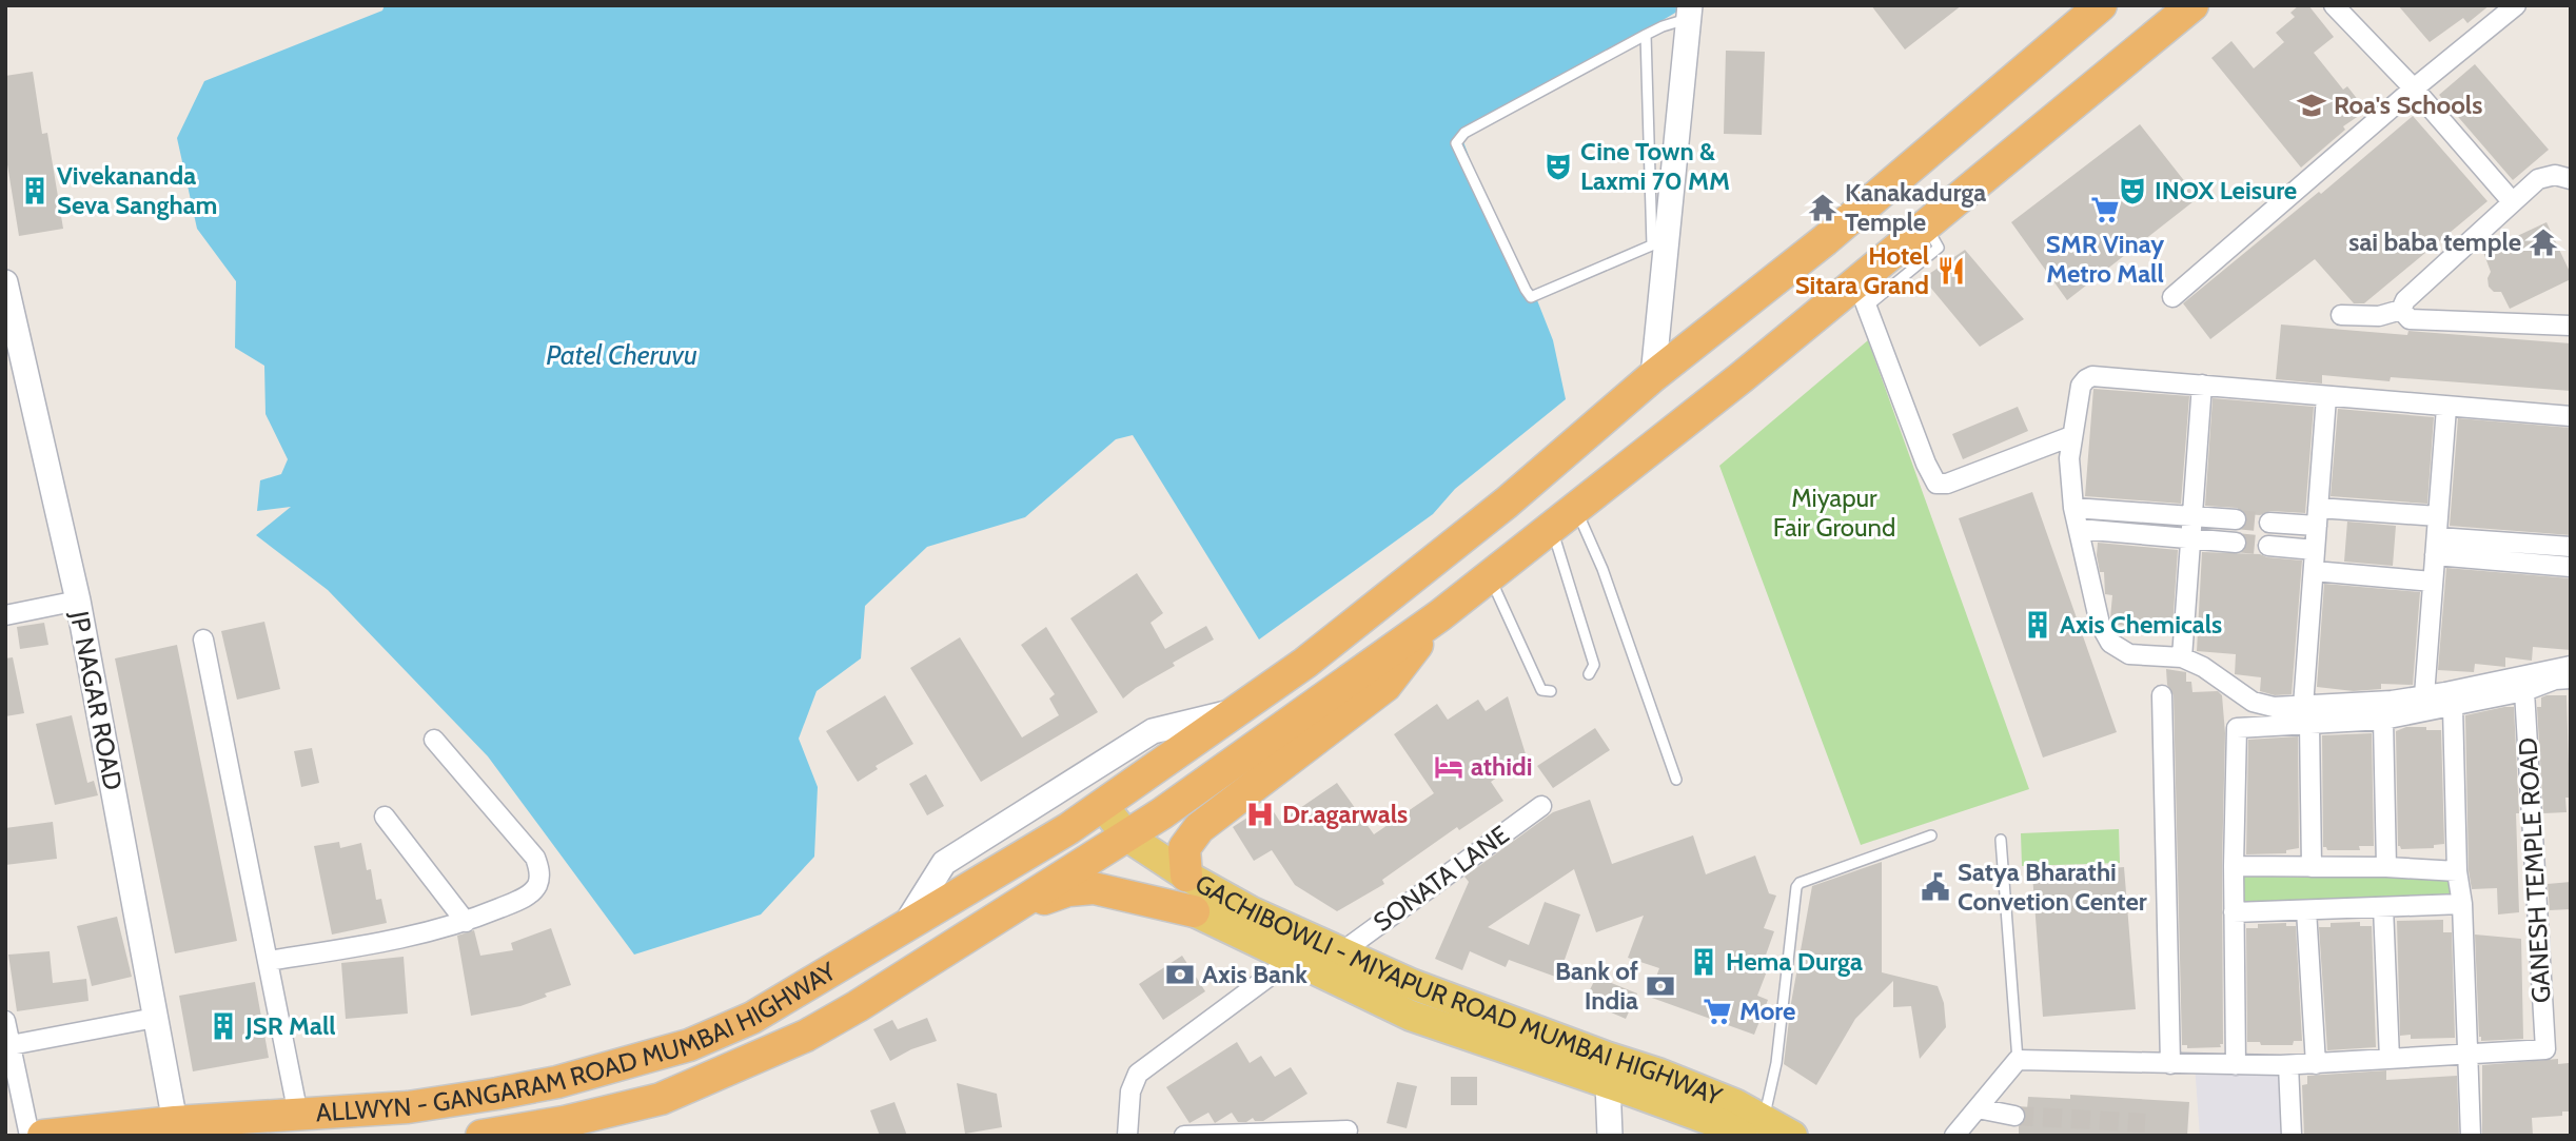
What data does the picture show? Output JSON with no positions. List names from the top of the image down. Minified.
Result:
{"streets":{"highway":["ALLWYN - GANGARAM ROAD MUMBAI HIGHWAY"],"main road":["GACHIBOWLI - MIYAPUR ROAD MUMBAI HIGHWAY"],"street":["JP NAGAR ROAD","GANESH TEMPLE ROAD","SONATA LANE"]},"crossings":[["JP NAGAR ROAD","ALLWYN - GANGARAM ROAD MUMBAI HIGHWAY"],["SONATA LANE","GACHIBOWLI - MIYAPUR ROAD MUMBAI HIGHWAY"],["GACHIBOWLI - MIYAPUR ROAD MUMBAI HIGHWAY","ALLWYN - GANGARAM ROAD MUMBAI HIGHWAY"]],"water":["Patel Cheruvu"],"parks":["Miyapur Fair Ground"],"places":{"school or university":["Roa's Schools"],"theatre":["Cine Town & Laxmi 70 MM","INOX Leisure"],"building":["Vivekananda Seva Sangham","Axis Chemicals","Hema Durga","JSR Mall"],"temple":["Kanakadurga Temple","sai baba temple"],"supermarket":["SMR Vinay Metro Mall","More"],"restaurant":["Hotel Sitara Grand"],"hotel":["athidi"],"hospital":["Dr.agarwals"],"public building":["Satya Bharathi Convetion Center"],"bank":["Axis Bank","Bank of India"]}}
